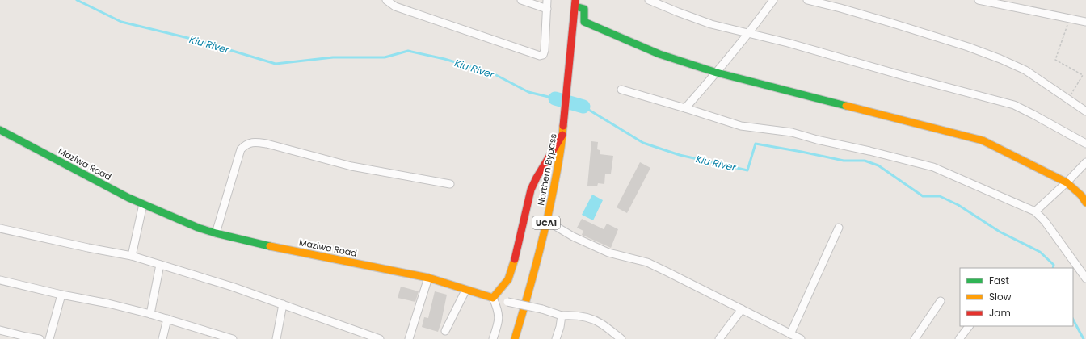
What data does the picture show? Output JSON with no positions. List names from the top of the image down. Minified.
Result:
{"streets":{"street":["Maziwa Road","Northern Bypass","UCA1"]},"water":["Kiu River"],"legend":["Fast","Slow","Jam"]}
